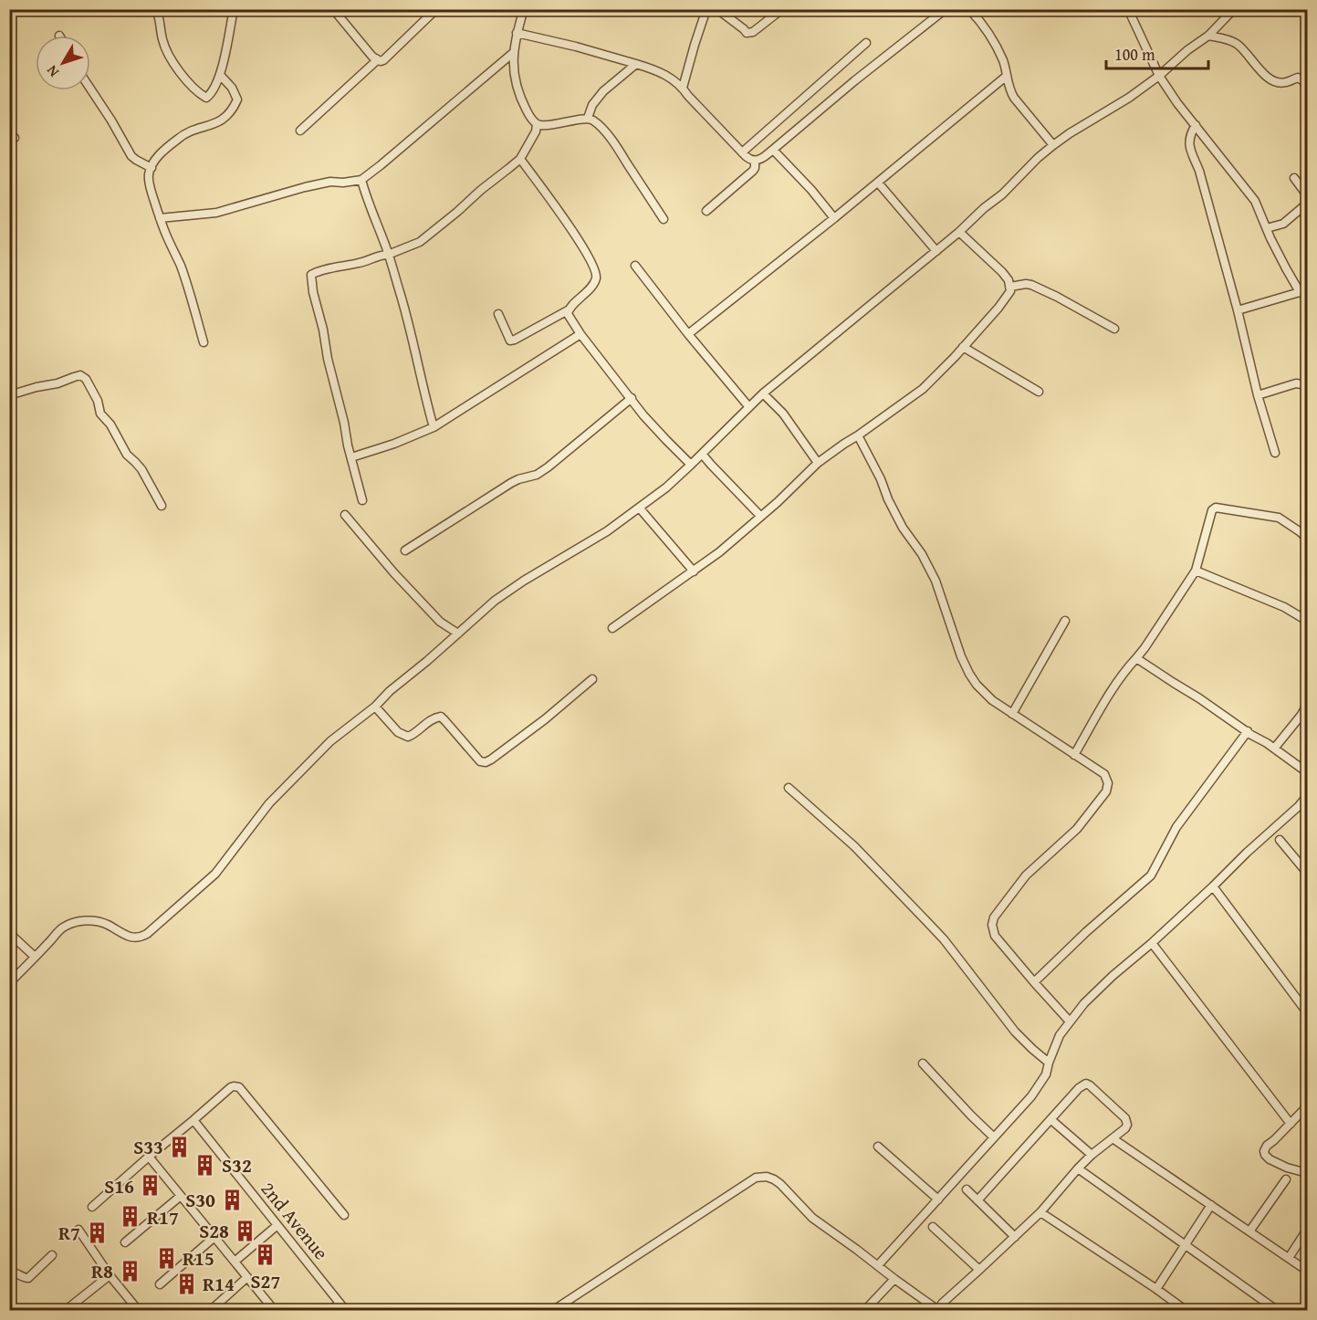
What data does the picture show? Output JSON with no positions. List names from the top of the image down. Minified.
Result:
{"streets":{"street":["2nd Avenue"]},"places":{"building":["S33","S32","S16","S30","R17","S28","R7","S27","R15","R8","R14"]},"scale_bar":"100 m","north":"bottom left"}
